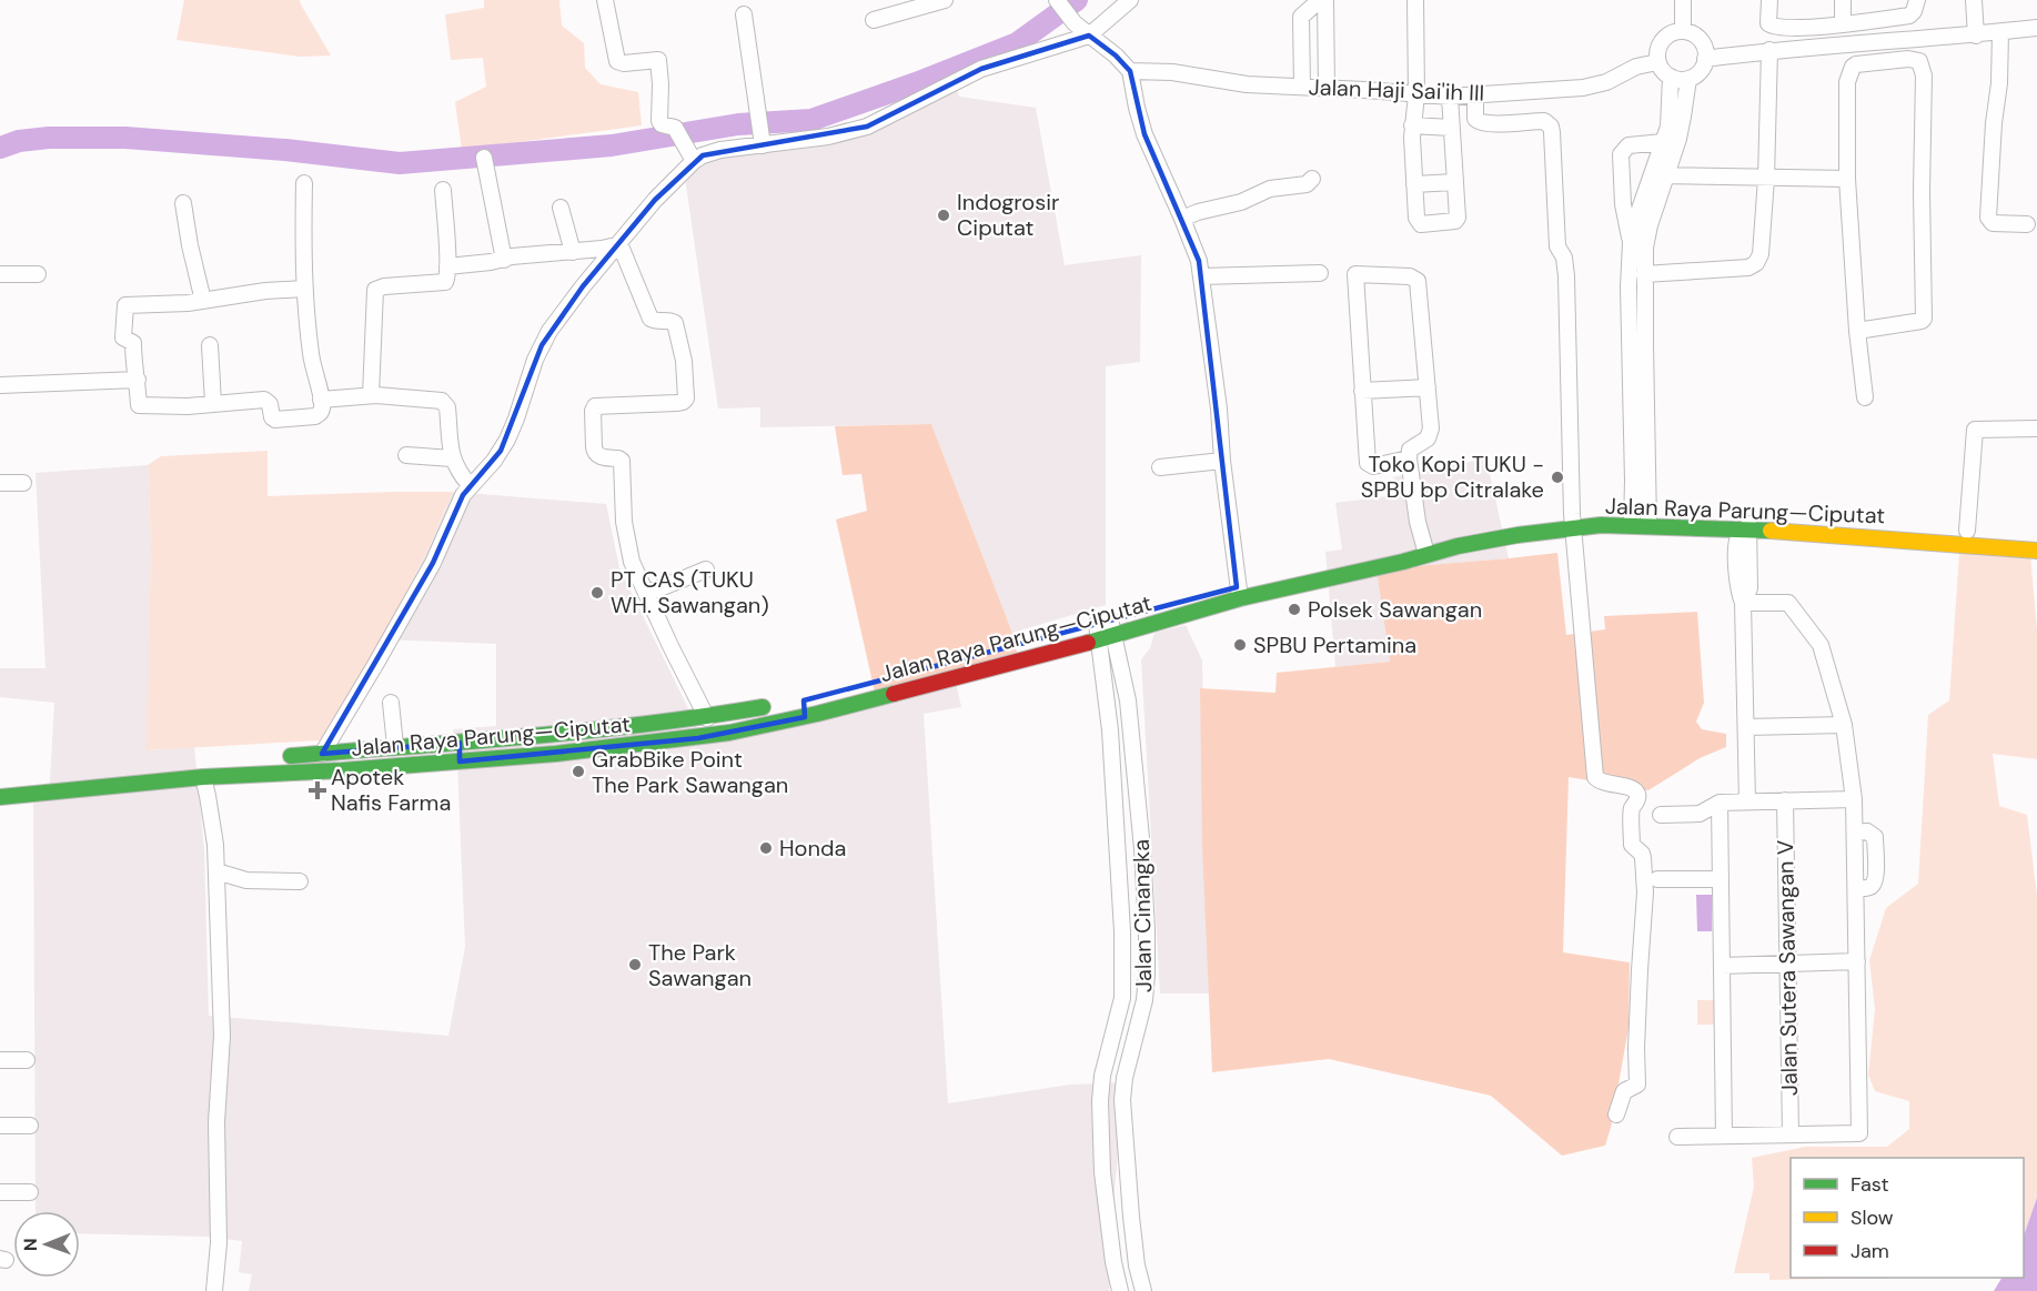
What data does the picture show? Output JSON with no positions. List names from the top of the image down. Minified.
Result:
{"streets":{"highway":["Jalan Raya Parung—Ciputat"],"street":["Jalan Haji Sai'ih III","Jalan Cinangka","Jalan Sutera Sawangan V"]},"crossings":[["Jalan Raya Parung—Ciputat","Jalan Cinangka"]],"places":{"other":["Indogrosir Ciputat","Toko Kopi TUKU - SPBU bp Citralake","PT CAS (TUKU WH. Sawangan)","Polsek Sawangan","SPBU Pertamina","GrabBike Point The Park Sawangan","Honda","The Park Sawangan"],"health":["Apotek Nafis Farma"]},"legend":["Fast","Slow","Jam"],"north":"left"}
